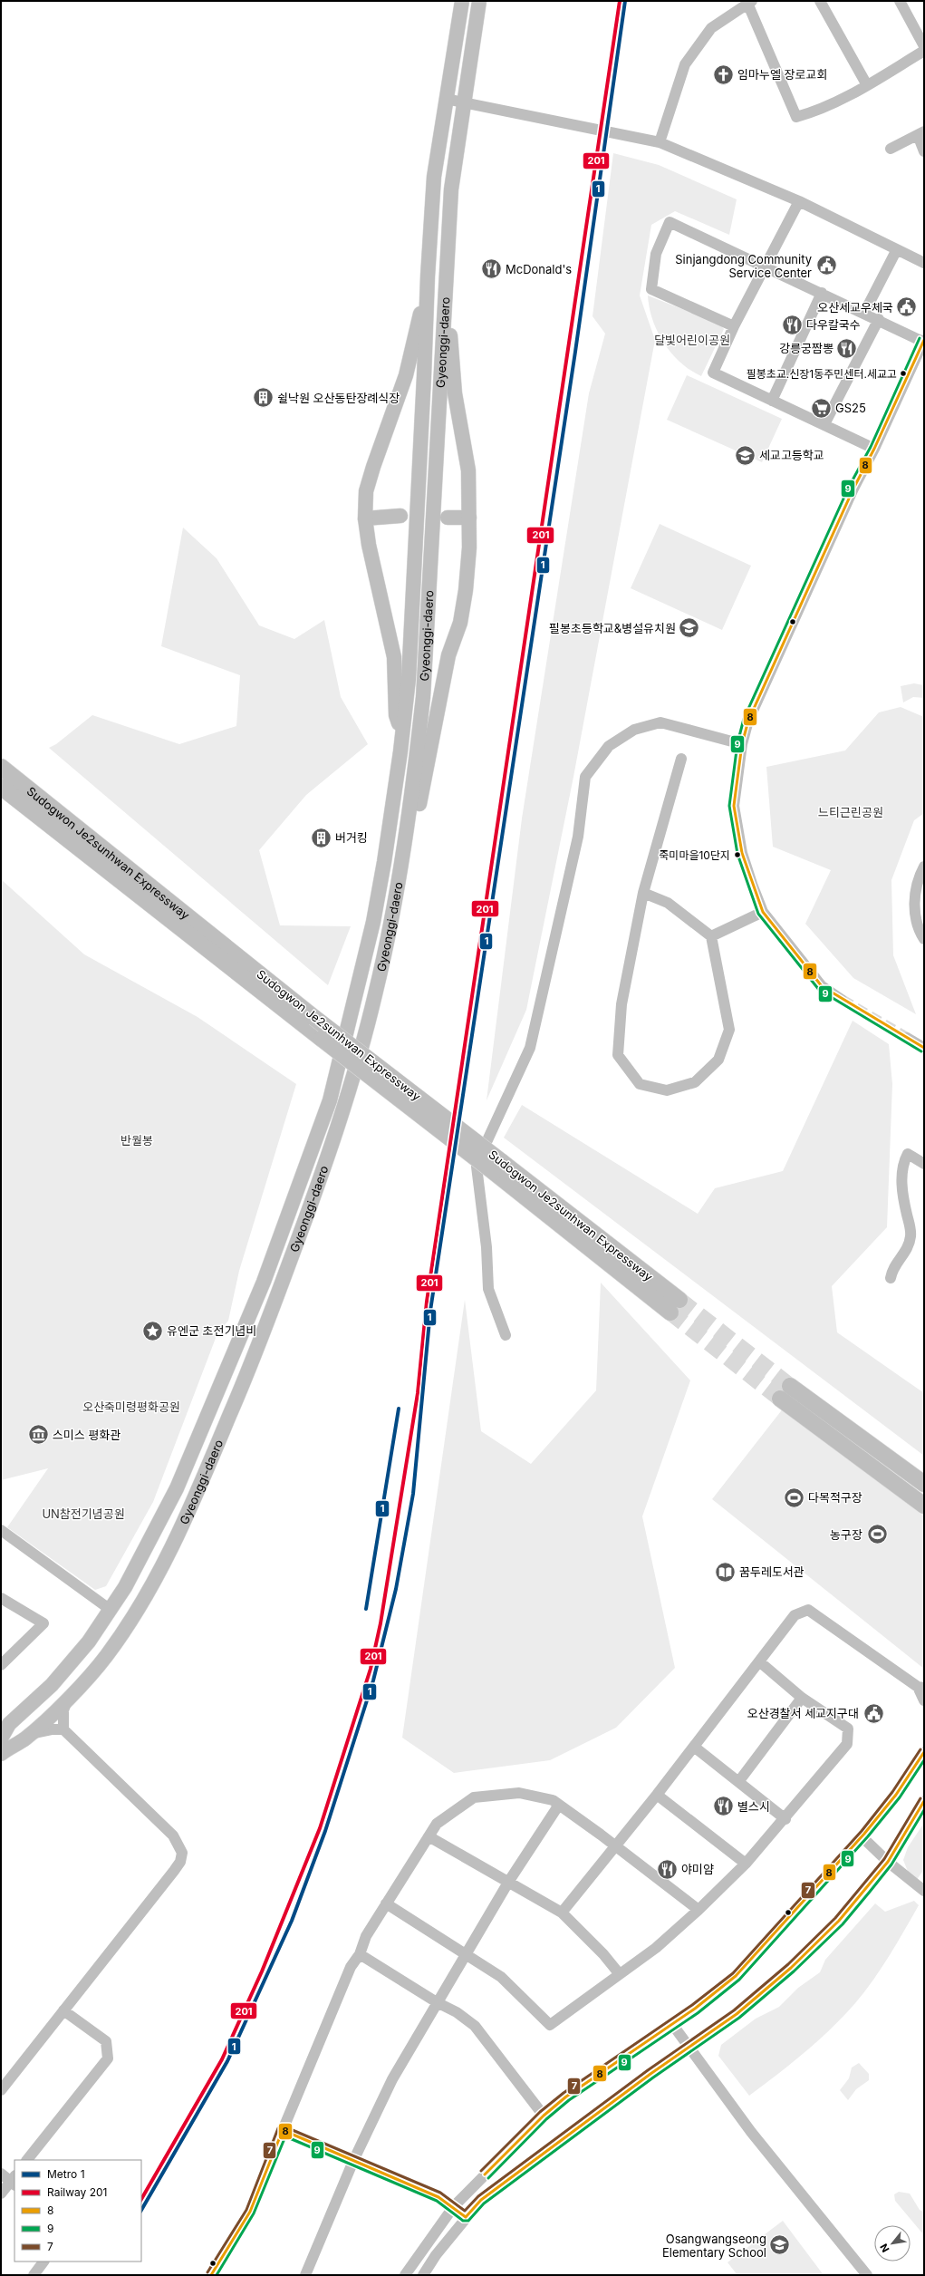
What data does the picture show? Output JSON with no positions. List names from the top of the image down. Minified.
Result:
{"streets":{"highway":["Sudogwon Je2sunhwan Expressway"],"main road":["Gyeonggi-daero"]},"parks":["달빛어린이공원","느티근린공원","반월봉","오산죽미령평화공원","UN참전기념공원"],"places":{"church":["임마누엘 장로교회"],"public building":["Sinjangdong Community Service Center","오산세교우체국","오산경찰서 세교지구대"],"restaurant":["McDonald's","다우칼국수","강릉궁짬뽕","별스시","야미얌"],"other":["필봉초교.신장1동주민센터.세교고","죽미마을10단지"],"building":["쉴낙원 오산동탄장례식장","버거킹"],"supermarket":["GS25"],"school or university":["세교고등학교","필봉초등학교&병설유치원","Osangwangseong Elementary School"],"place":["유엔군 초전기념비"],"museum":["스미스 평화관"],"sports":["다목적구장","농구장"],"library":["꿈두레도서관"]},"lines":["metro line 1","rail line 201","transit line 9","transit line 8","transit line 7"],"legend":["Metro 1","Railway 201","8","9","7"],"north":"bottom left"}
